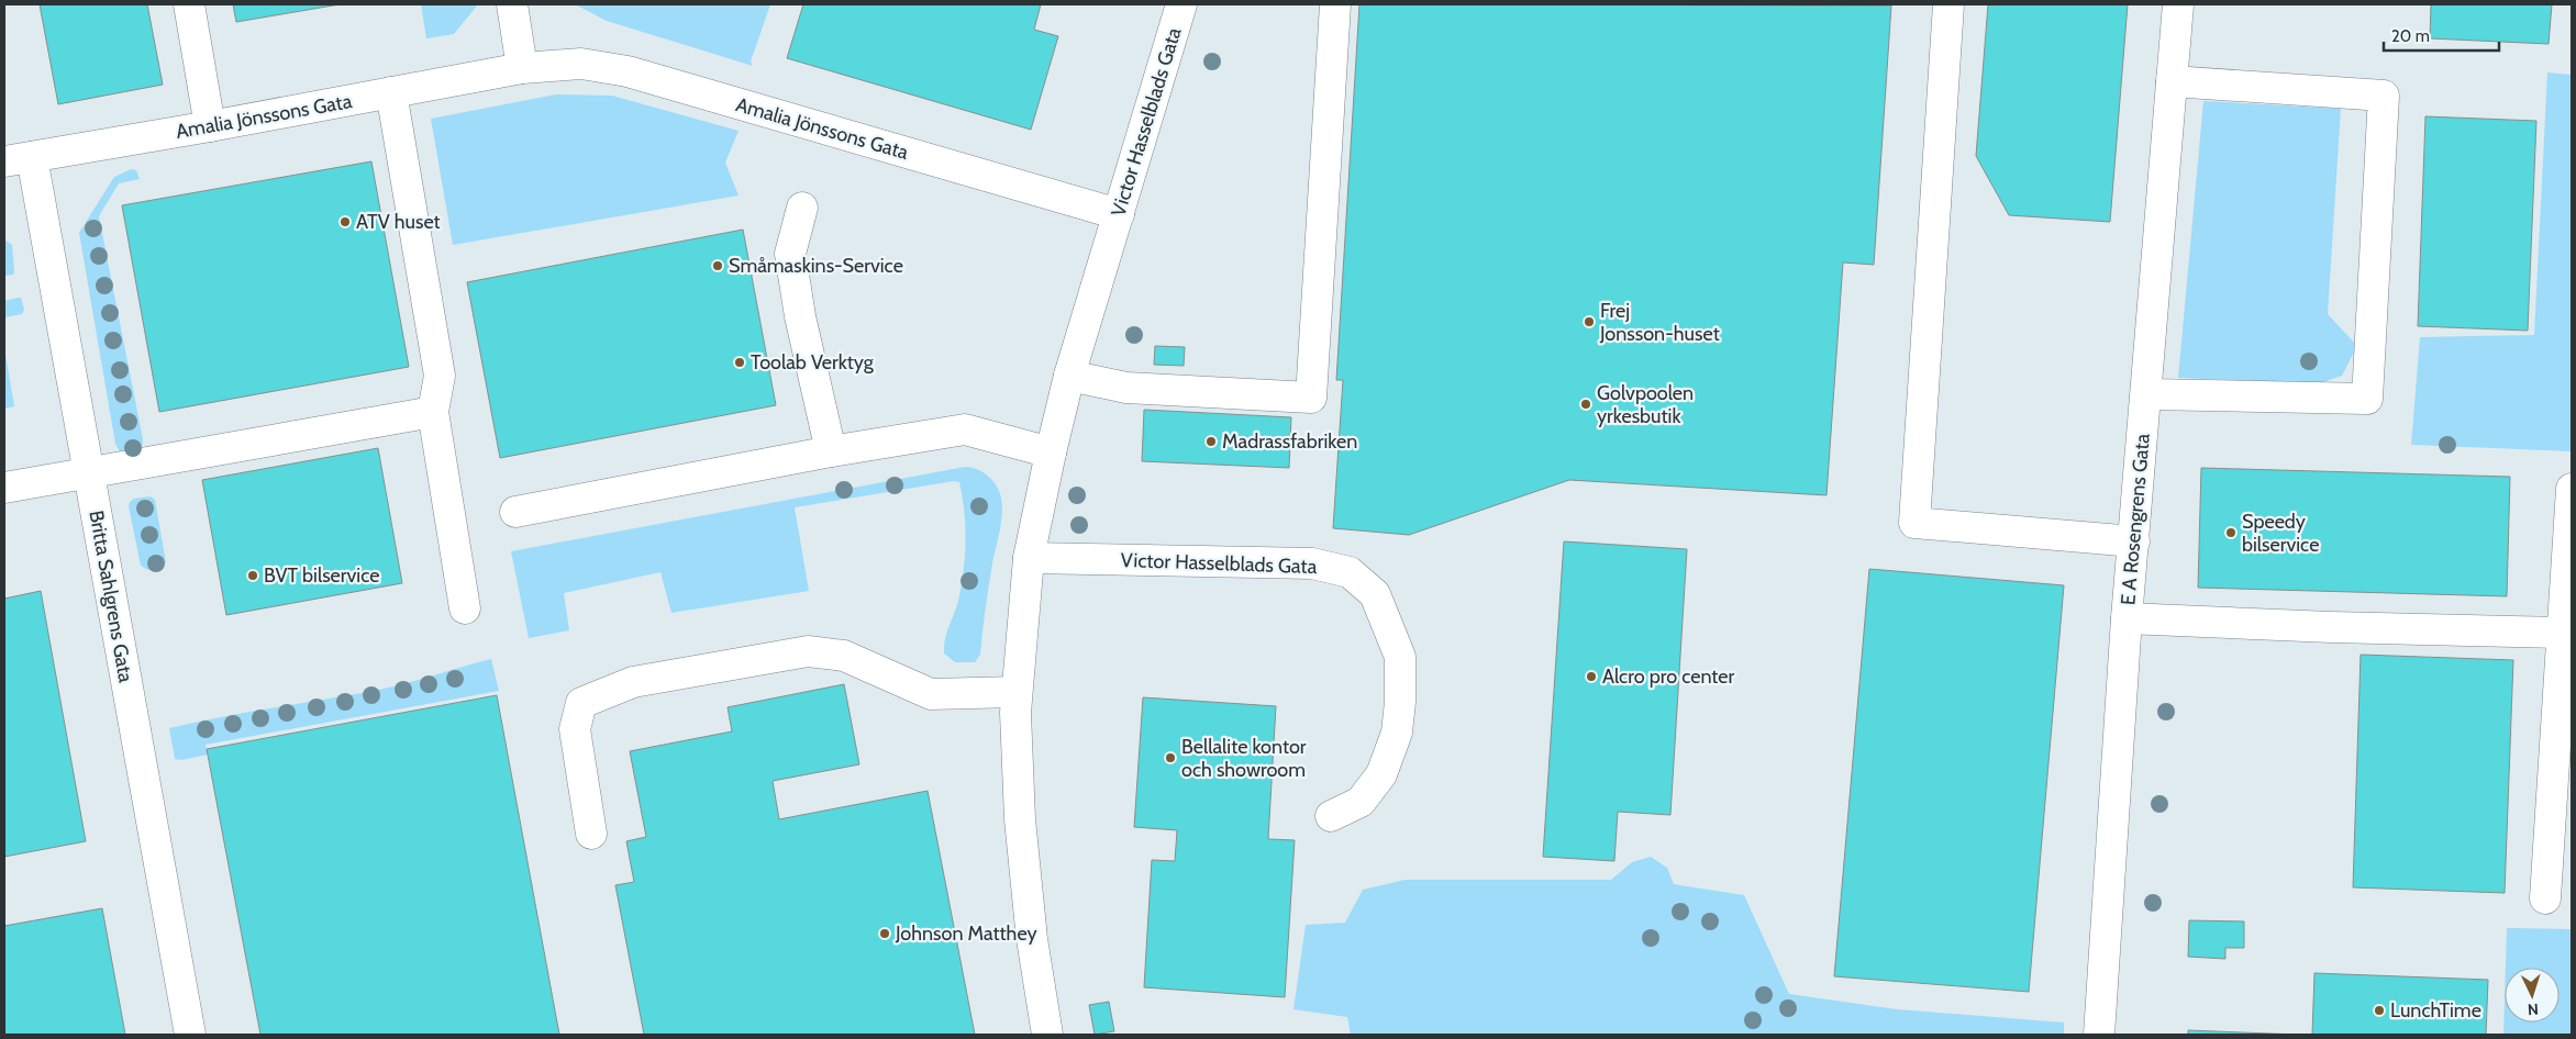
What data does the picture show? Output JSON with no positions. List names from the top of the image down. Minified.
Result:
{"streets":{"street":["Amalia Jönssons Gata","Victor Hasselblads Gata","E A Rosengrens Gata","Britta Sahlgrens Gata"]},"crossings":[["Amalia Jönssons Gata","Victor Hasselblads Gata"],["Amalia Jönssons Gata","Britta Sahlgrens Gata"]],"places":["ATV huset","Småmaskins-Service","Frej Jonsson-huset","Toolab Verktyg","Golvpoolen yrkesbutik","Madrassfabriken","Speedy bilservice","BVT bilservice","Alcro pro center","Bellalite kontor och showroom","Johnson Matthey","LunchTime"],"scale_bar":"20 m","north":"bottom"}
